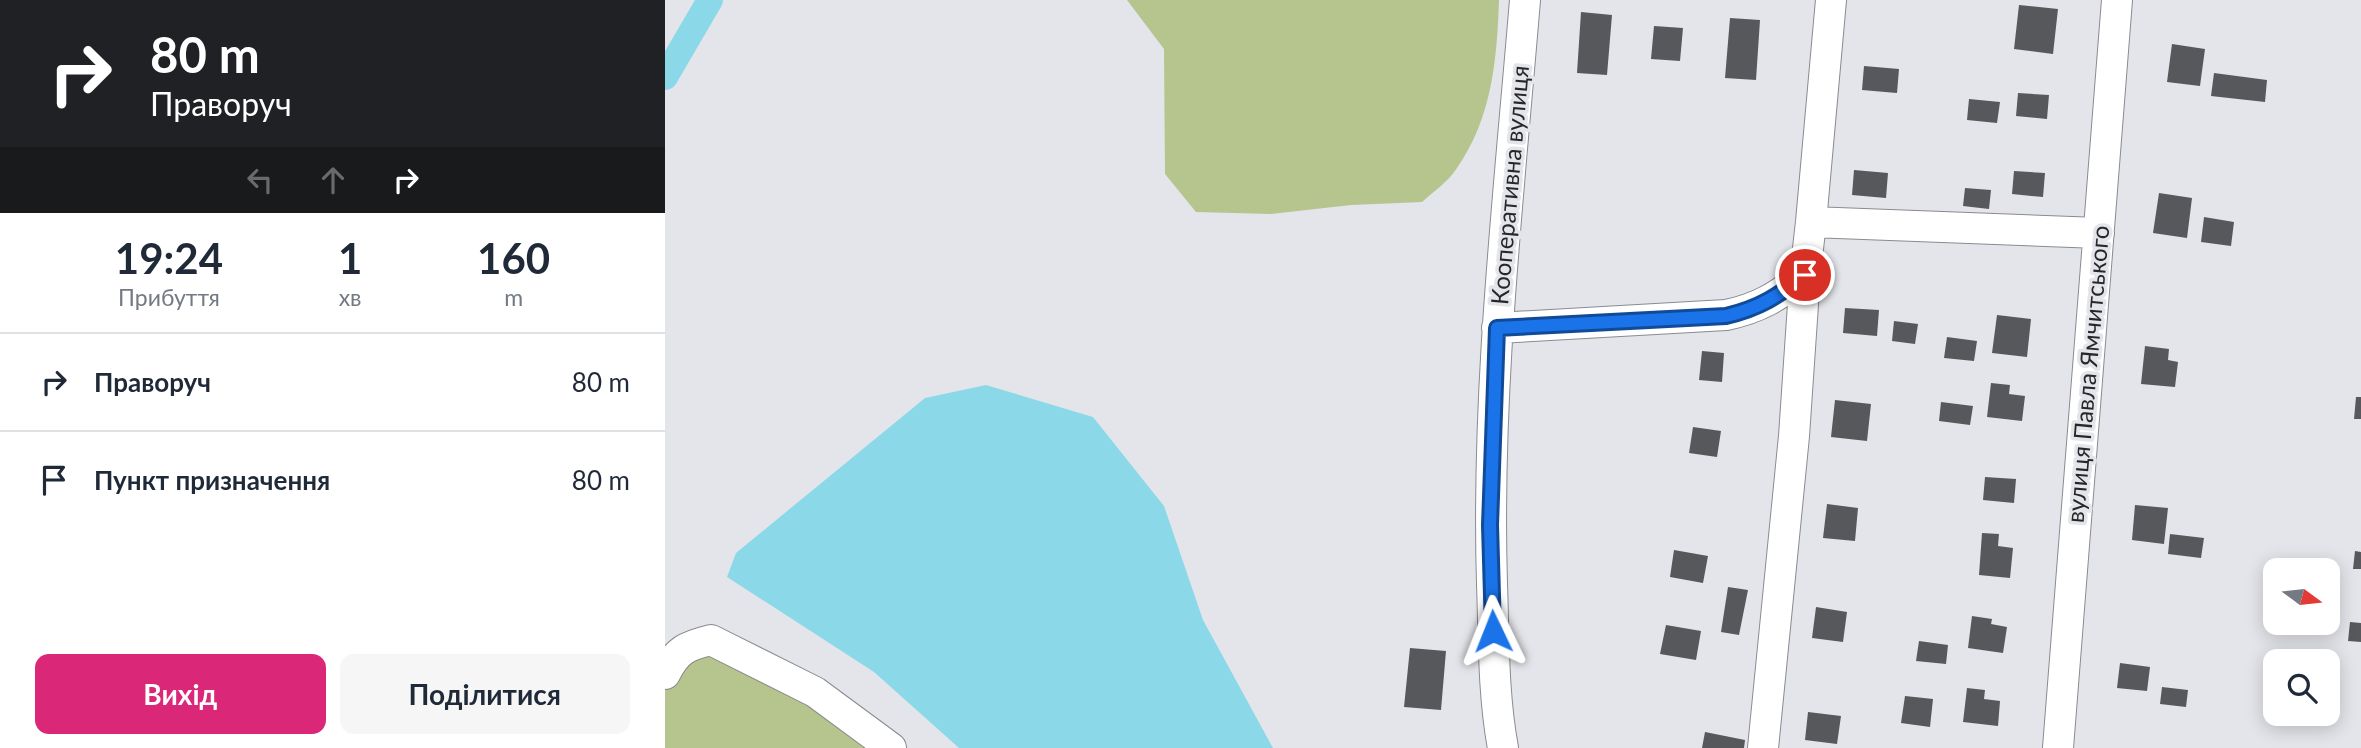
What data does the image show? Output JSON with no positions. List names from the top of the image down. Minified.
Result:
{"streets":{"street":["Кооперативна вулиця","вулиця Павла Ямчитського"]},"north":"right","page":{"turn":["80 m","Праворуч"],"eta":["19:24","Прибуття","1","хв","160","m"],"list":[{"name":"Праворуч","value":"80 m"},{"name":"Пункт призначення","value":"80 m"}],"buttons":["Вихід","Поділитися"]}}
